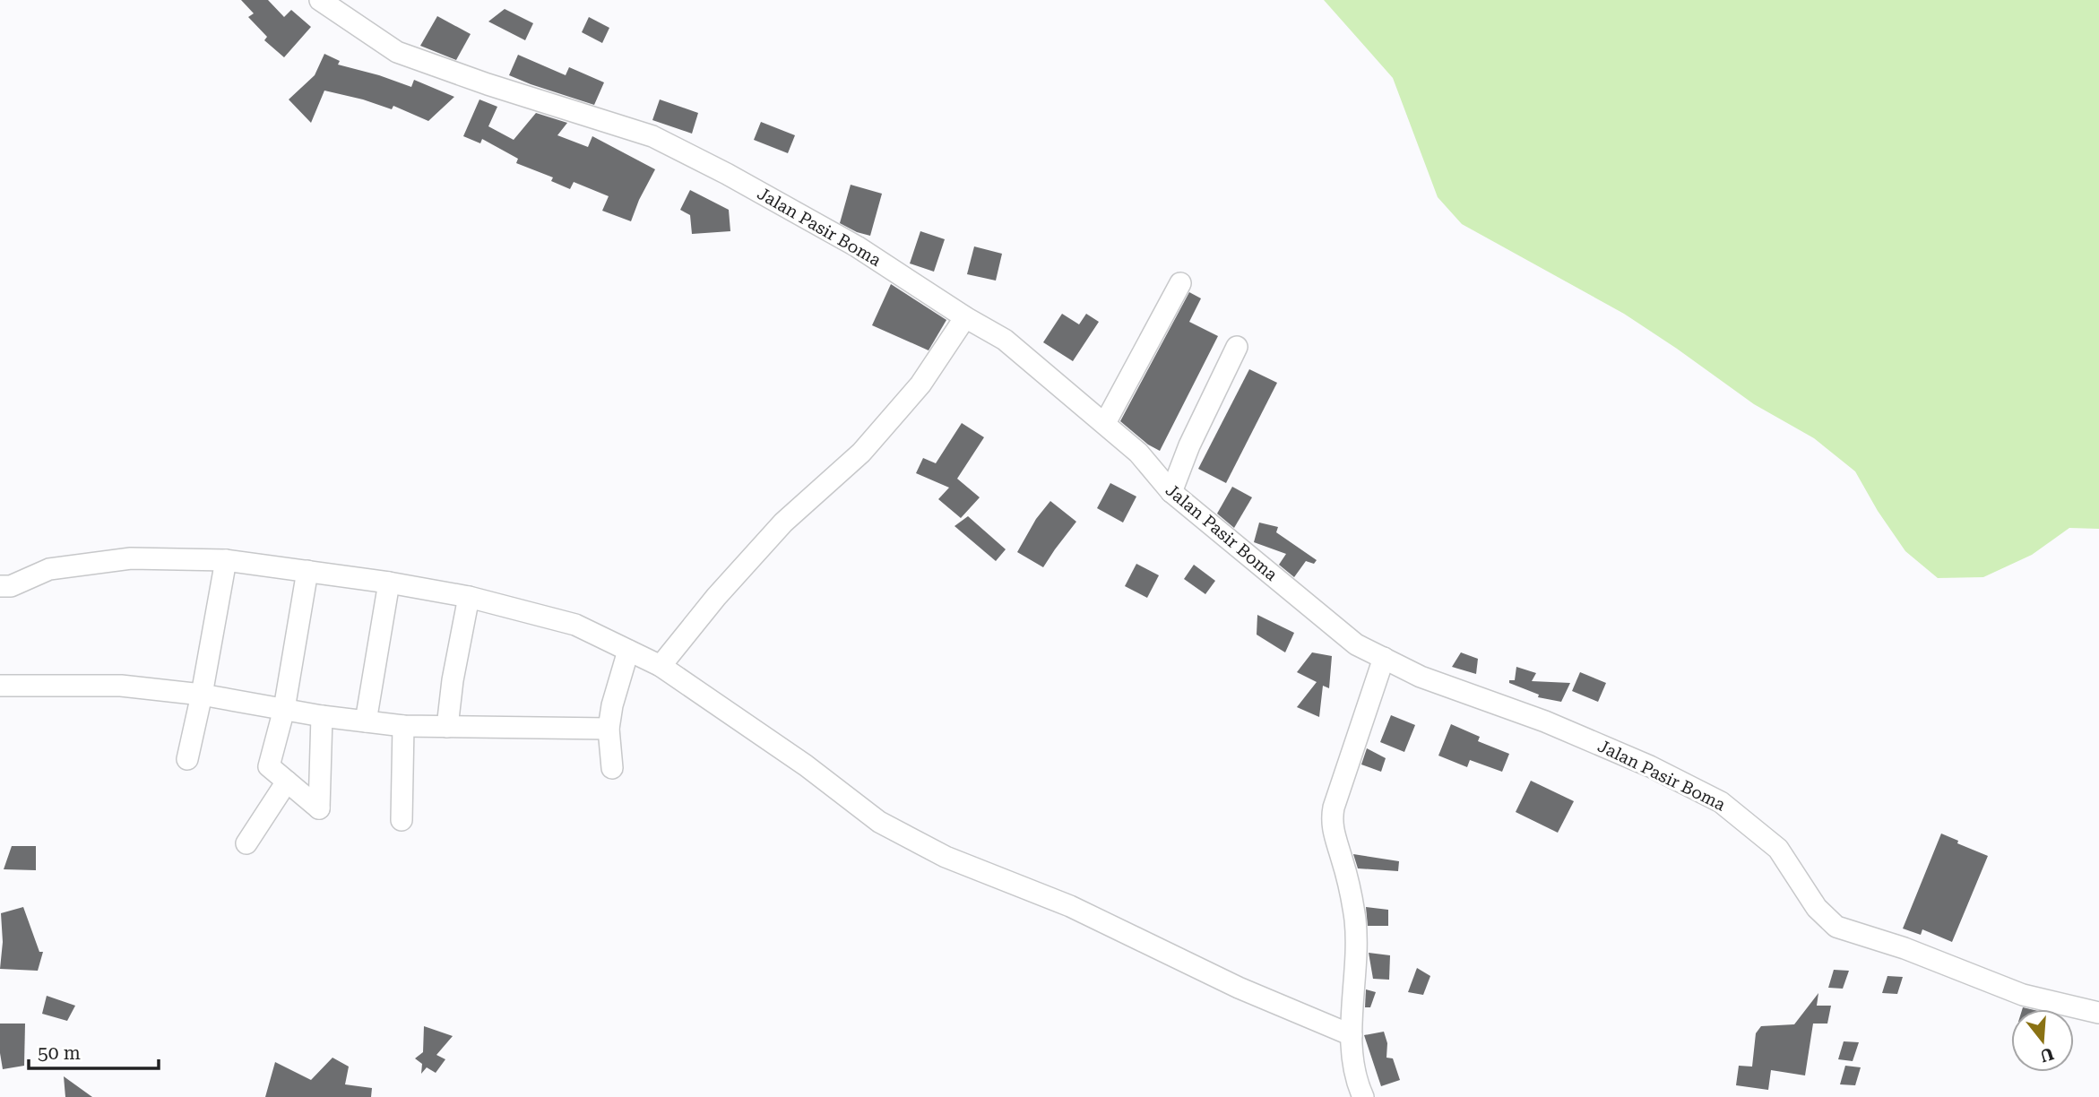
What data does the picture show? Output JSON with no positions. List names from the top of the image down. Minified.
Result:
{"streets":{"street":["Jalan Pasir Boma"]},"scale_bar":"50 m","north":"bottom"}
